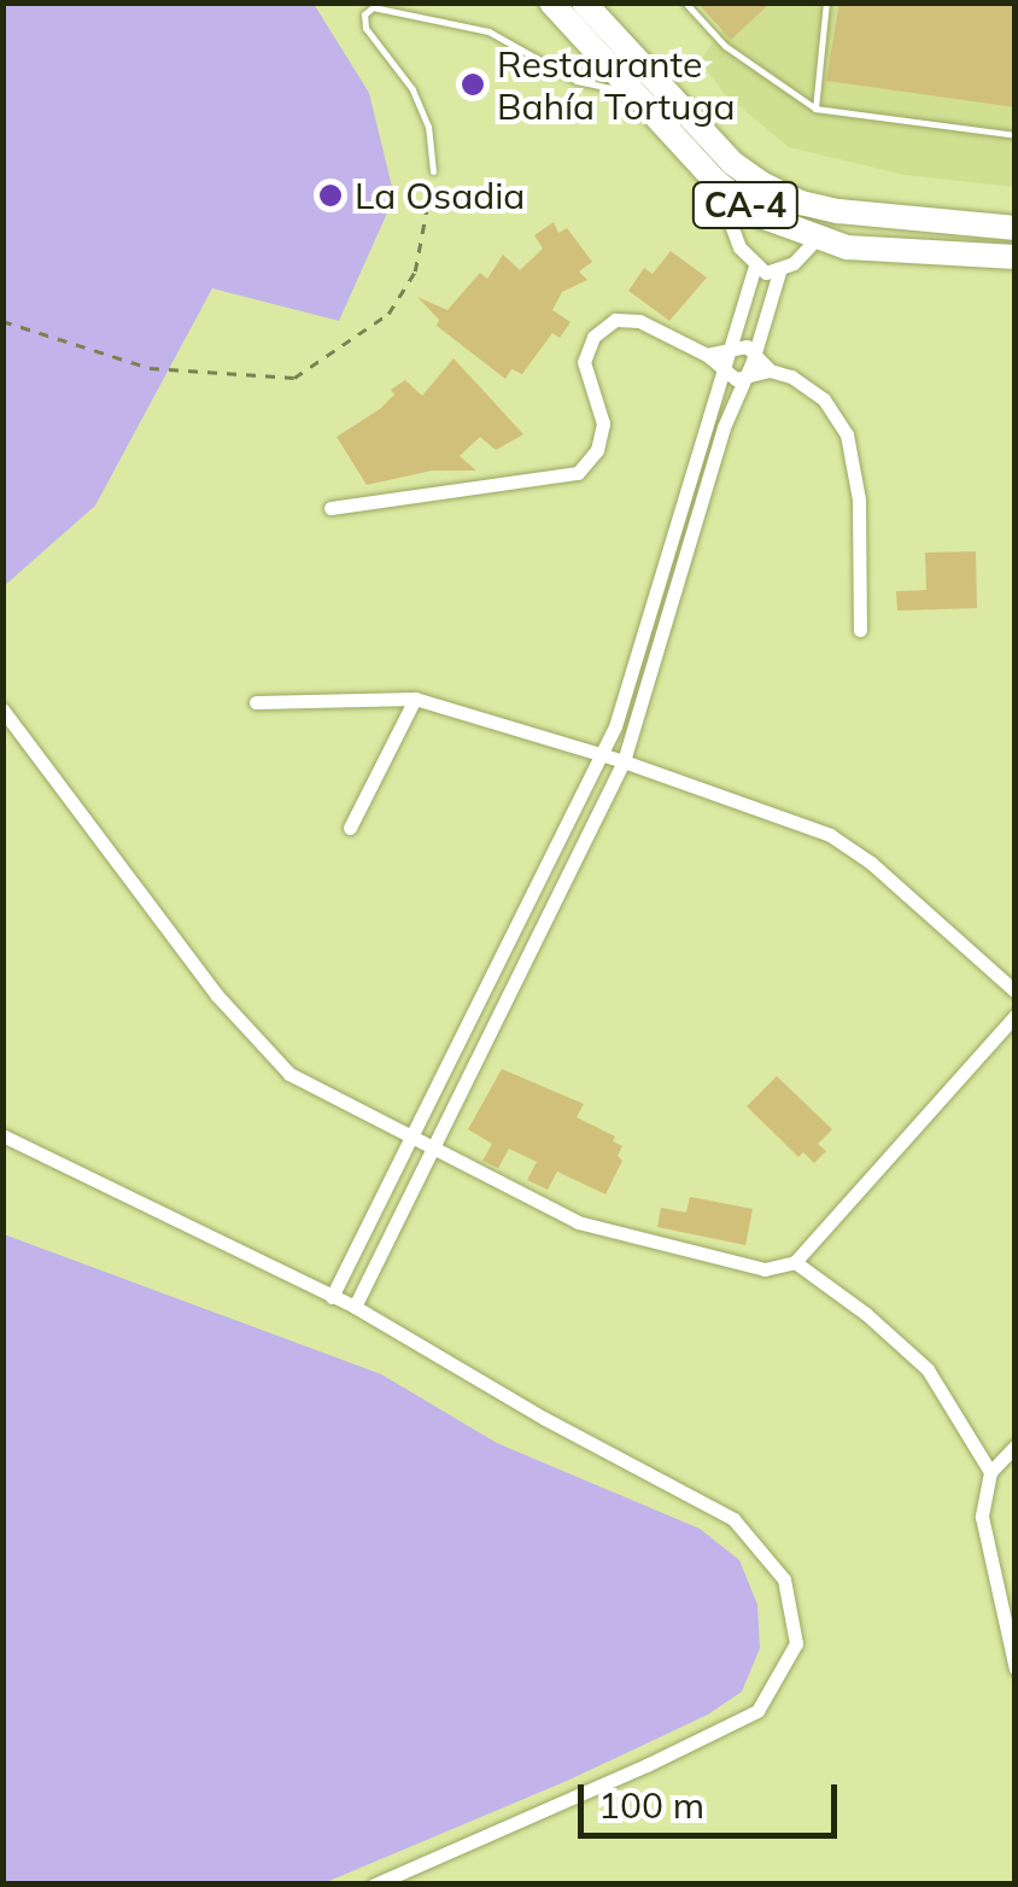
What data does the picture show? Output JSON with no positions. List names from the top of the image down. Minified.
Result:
{"streets":{"highway":["CA-4"]},"places":["Restaurante Bahía Tortuga","La Osadia"],"scale_bar":"100 m"}
